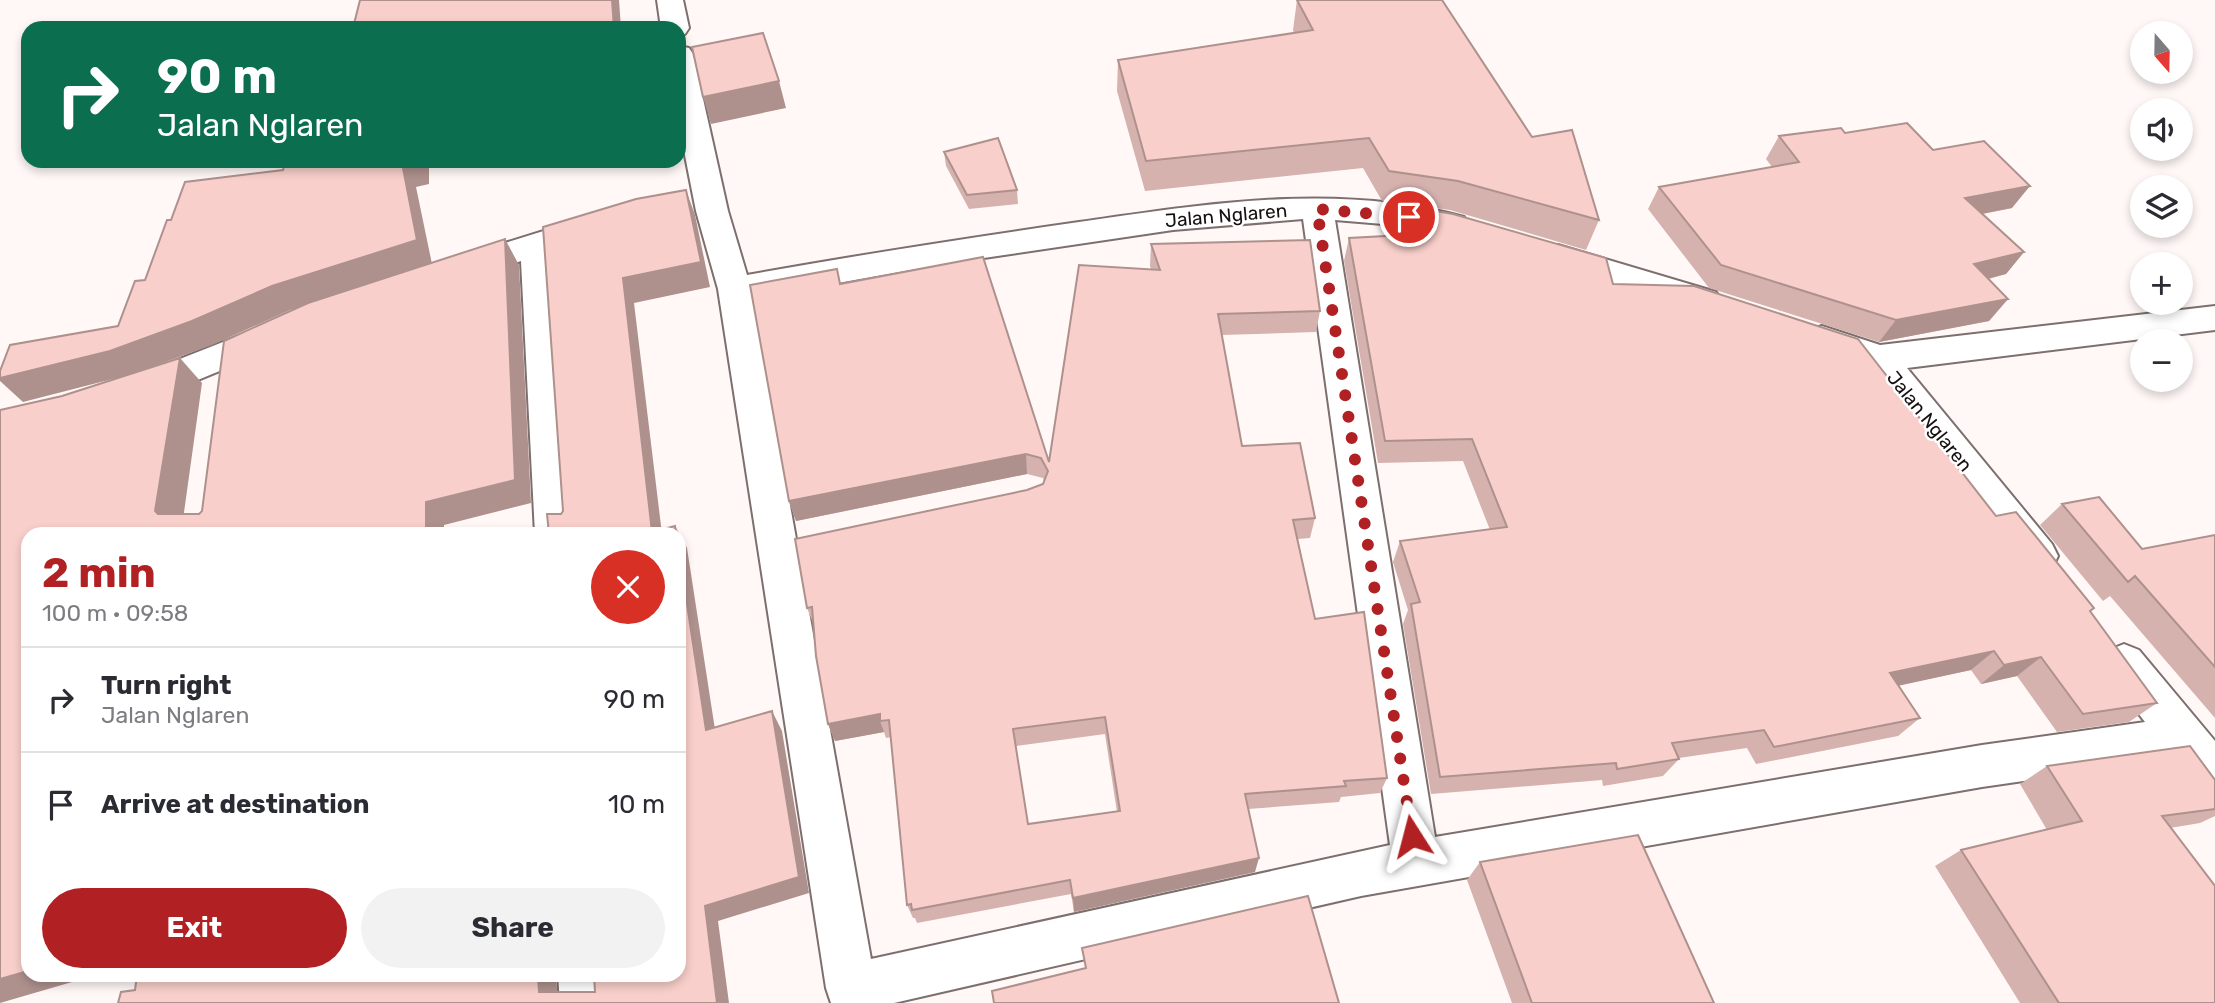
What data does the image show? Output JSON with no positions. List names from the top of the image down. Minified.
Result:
{"streets":{"street":["Jalan Nglaren"]},"north":"bottom","page":{"map_buttons":["+","−"],"turn":["90 m","Jalan Nglaren"],"heading":["2 min","100 m · 09:58"],"list":[{"name":"Turn right","note":"Jalan Nglaren","value":"90 m"},{"name":"Arrive at destination","value":"10 m"}],"buttons":["Exit","Share"]}}
